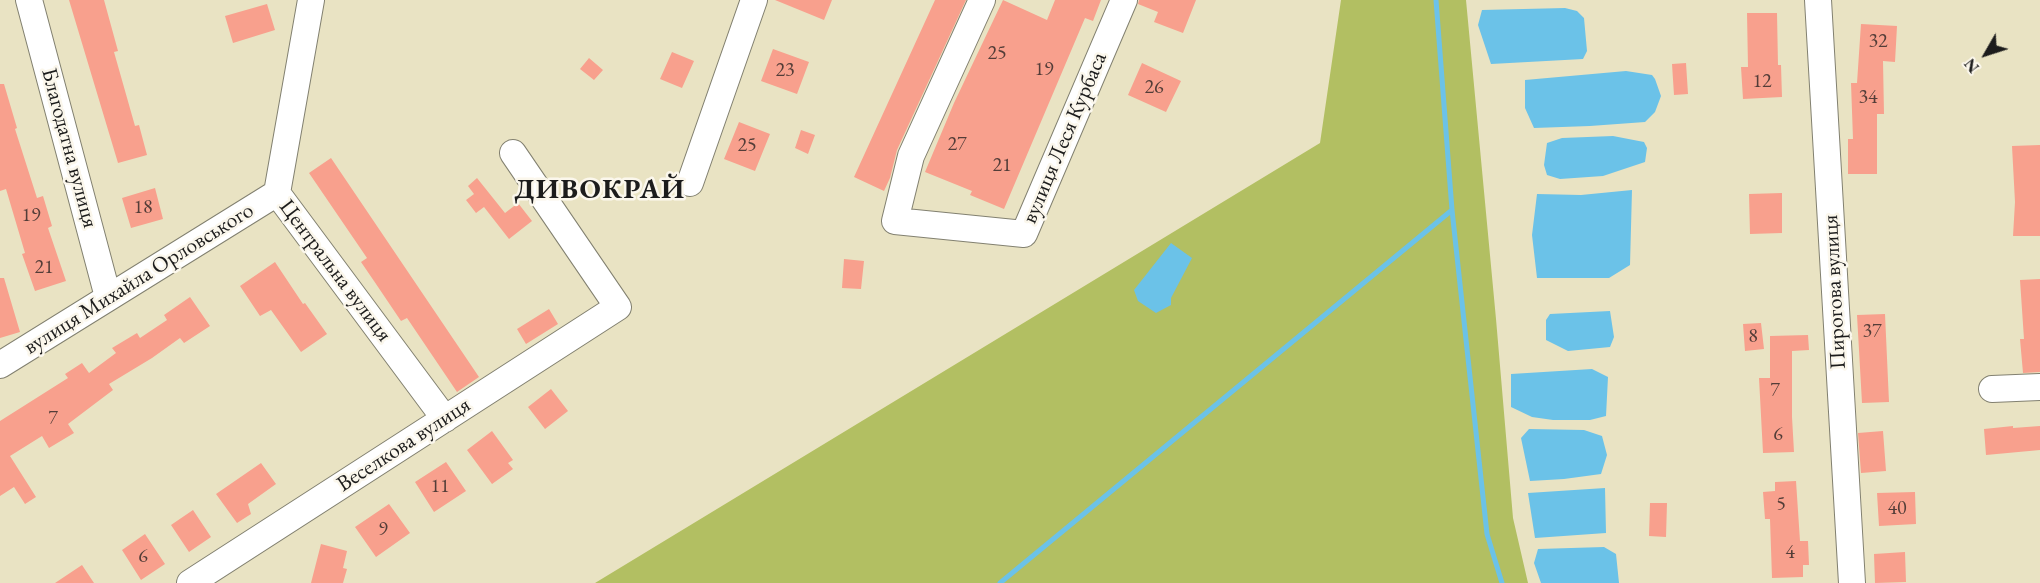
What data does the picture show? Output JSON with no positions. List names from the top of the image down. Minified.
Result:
{"streets":{"street":["вулиця Леся Курбаса","Благодатна вулиця","Центральна вулиця","вулиця Михайла Орловського","Пирогова вулиця","Веселкова вулиця"]},"crossings":[["Благодатна вулиця","вулиця Михайла Орловського"],["Центральна вулиця","вулиця Михайла Орловського"],["Центральна вулиця","Веселкова вулиця"]],"districts":["ДИВОКРАЙ"],"house_numbers":["32","25","19","23","12","26","34","27","25","21","18","19","21","37","8","7","7","6","11","5","40","9","4","6"],"north":"bottom left"}
